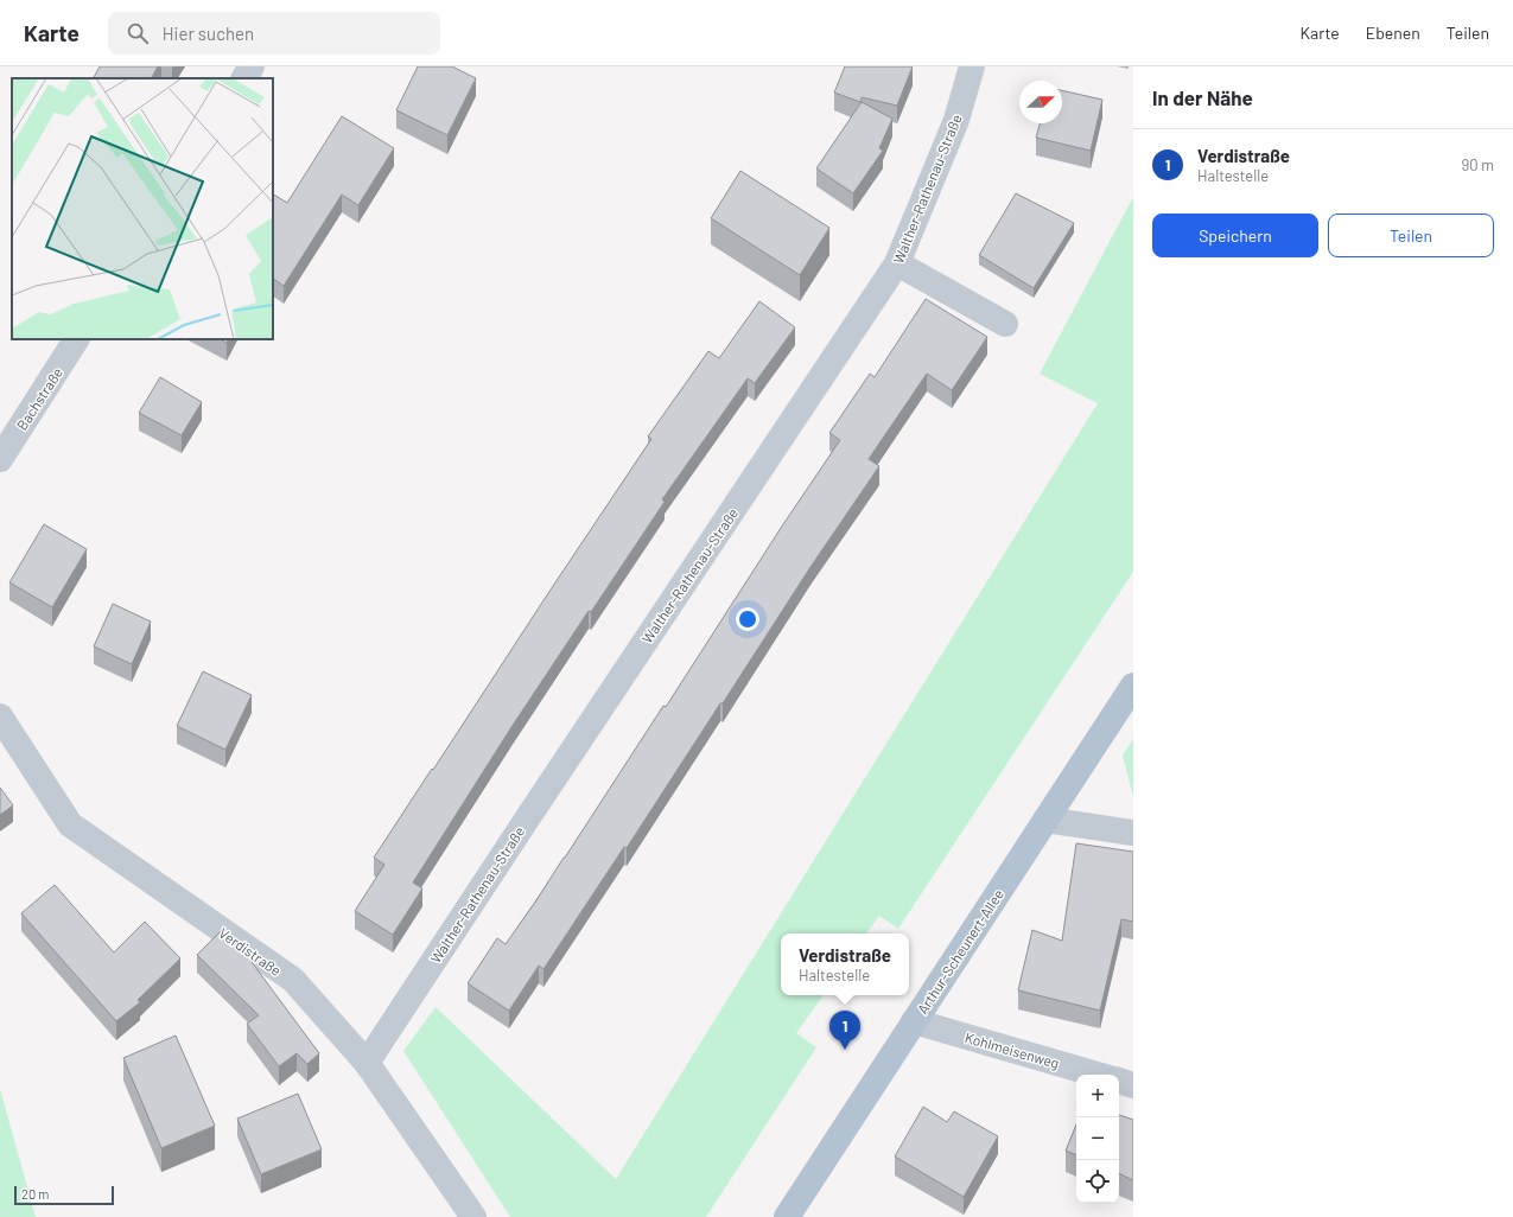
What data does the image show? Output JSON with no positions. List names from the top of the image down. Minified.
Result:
{"streets":{"main road":["Arthur-Scheunert-Allee"],"street":["Walther-Rathenau-Straße","Bachstraße","Verdistraße","Kohlmeisenweg"]},"crossings":[["Walther-Rathenau-Straße","Verdistraße"],["Arthur-Scheunert-Allee","Kohlmeisenweg"]],"scale_bar":"20 m","north":"right","page":{"header":"Karte","search":"Hier suchen","nav":["Karte","Ebenen","Teilen"],"heading":"In der Nähe","list":[{"mark":"1","name":"Verdistraße","note":"Haltestelle","value":"90 m"}],"buttons":["Speichern","Teilen"],"popup":["Verdistraße","Haltestelle"],"pins":"1","map_buttons":["+","−"],"scale":"20 m"}}
